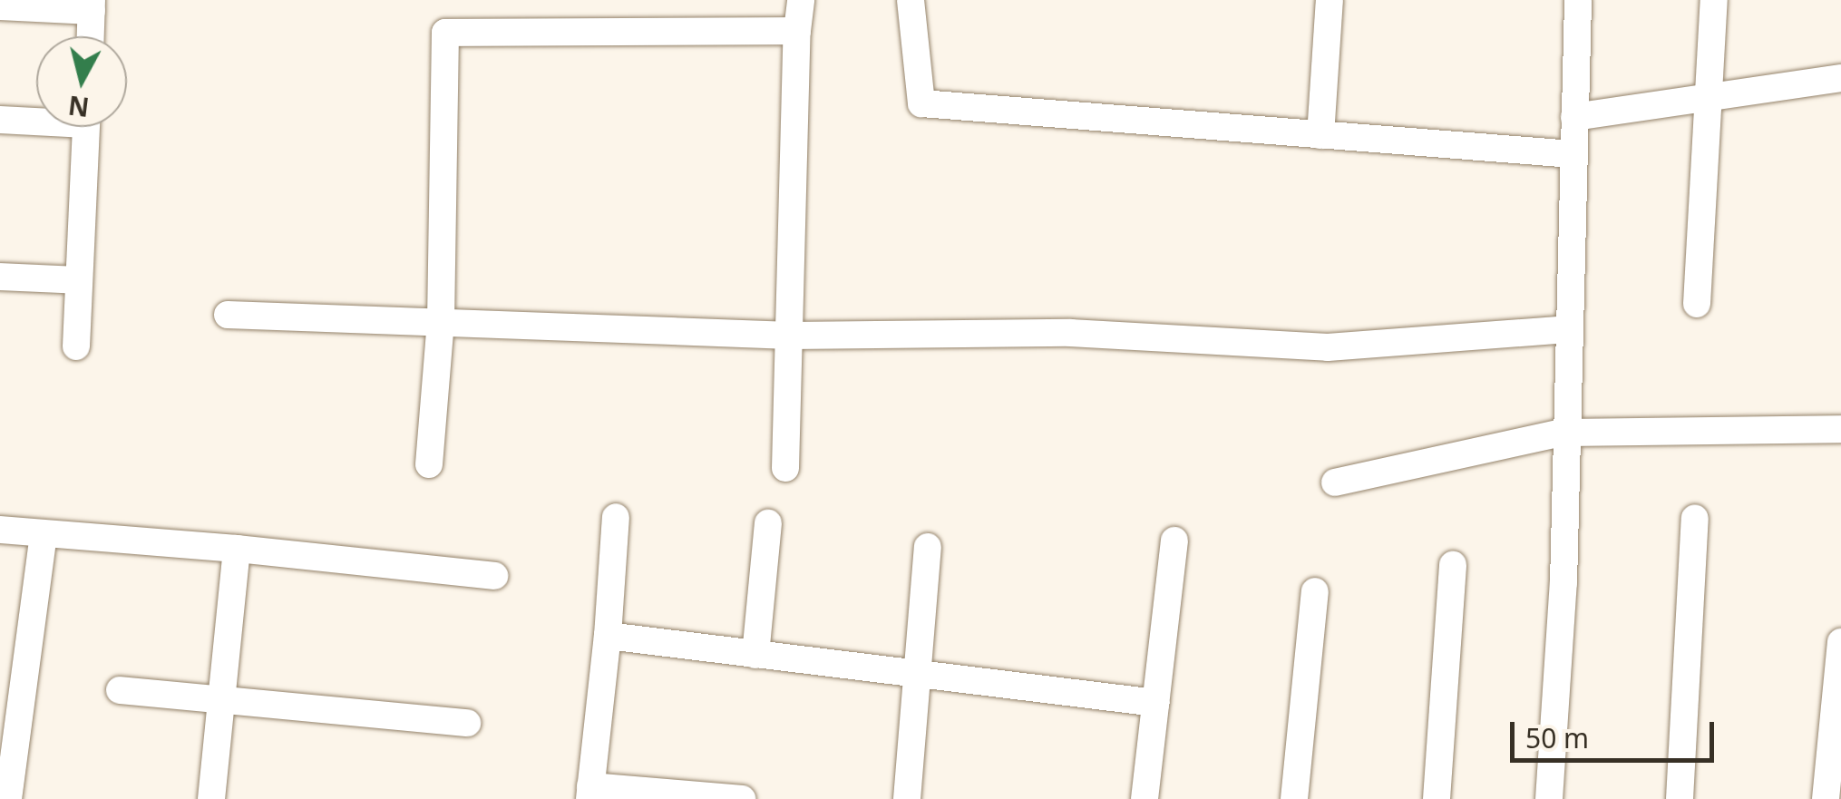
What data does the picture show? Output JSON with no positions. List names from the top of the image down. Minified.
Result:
{"scale_bar":"50 m","north":"bottom"}
